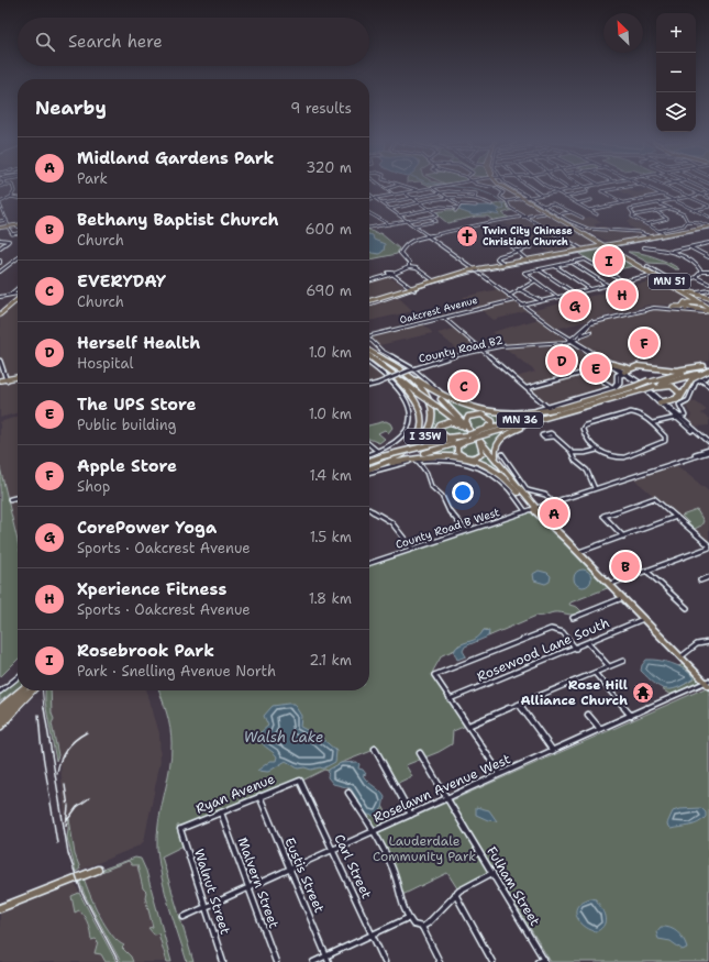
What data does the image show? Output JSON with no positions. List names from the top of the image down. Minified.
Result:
{"streets":{"highway":["MN 51","MN 36","I 35W"],"street":["Oakcrest Avenue","County Road B2","County Road B West","Rosewood Lane South","Roselawn Avenue West","Ryan Avenue","Carl Street","Eustis Street","Malvern Street","Fulham Street","Walnut Street"]},"crossings":[["MN 36","I 35W"],["Roselawn Avenue West","Carl Street"],["Roselawn Avenue West","Eustis Street"],["Roselawn Avenue West","Malvern Street"],["Roselawn Avenue West","Fulham Street"],["Roselawn Avenue West","Walnut Street"],["Ryan Avenue","Carl Street"],["Ryan Avenue","Eustis Street"],["Ryan Avenue","Malvern Street"],["Ryan Avenue","Walnut Street"]],"water":["Walsh Lake"],"parks":["Lauderdale Community Park"],"places":{"church":["Twin City Chinese Christian Church"],"temple":["Rose Hill Alliance Church"]},"north":"top left","page":{"map_buttons":["+","−"],"search":"Search here","heading":["Nearby","9 results"],"list":[{"mark":"A","name":"Midland Gardens Park","note":"Park","value":"320 m"},{"mark":"B","name":"Bethany Baptist Church","note":"Church","value":"600 m"},{"mark":"C","name":"EVERYDAY","note":"Church","value":"690 m"},{"mark":"D","name":"Herself Health","note":"Hospital","value":"1.0 km"},{"mark":"E","name":"The UPS Store","note":"Public building","value":"1.0 km"},{"mark":"F","name":"Apple Store","note":"Shop","value":"1.4 km"},{"mark":"G","name":"CorePower Yoga","note":"Sports · Oakcrest Avenue","value":"1.5 km"},{"mark":"H","name":"Xperience Fitness","note":"Sports · Oakcrest Avenue","value":"1.8 km"},{"mark":"I","name":"Rosebrook Park","note":"Park · Snelling Avenue North","value":"2.1 km"}],"pins":["I","H","G","F","D","E","C","A","B"]}}
